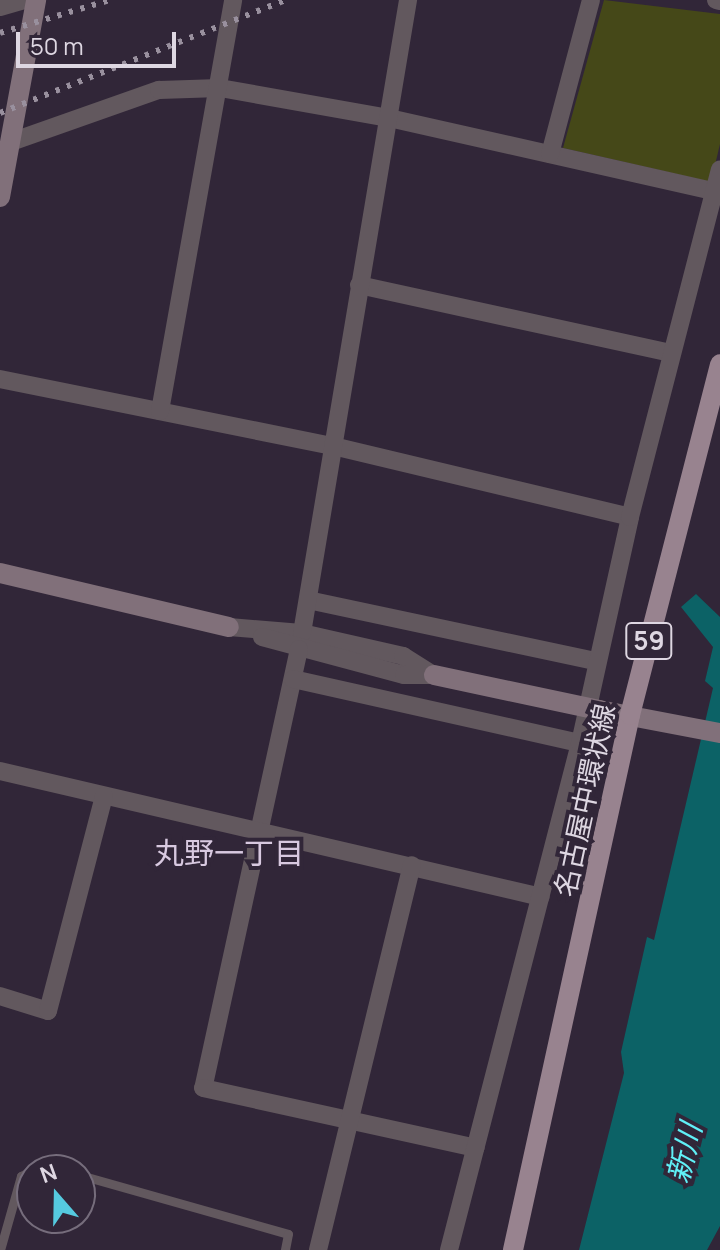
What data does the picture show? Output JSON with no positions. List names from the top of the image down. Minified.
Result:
{"streets":{"main road":["59","名古屋中環状線"]},"districts":["丸野一丁目"],"water":["新川"],"scale_bar":"50 m","north":"top"}
